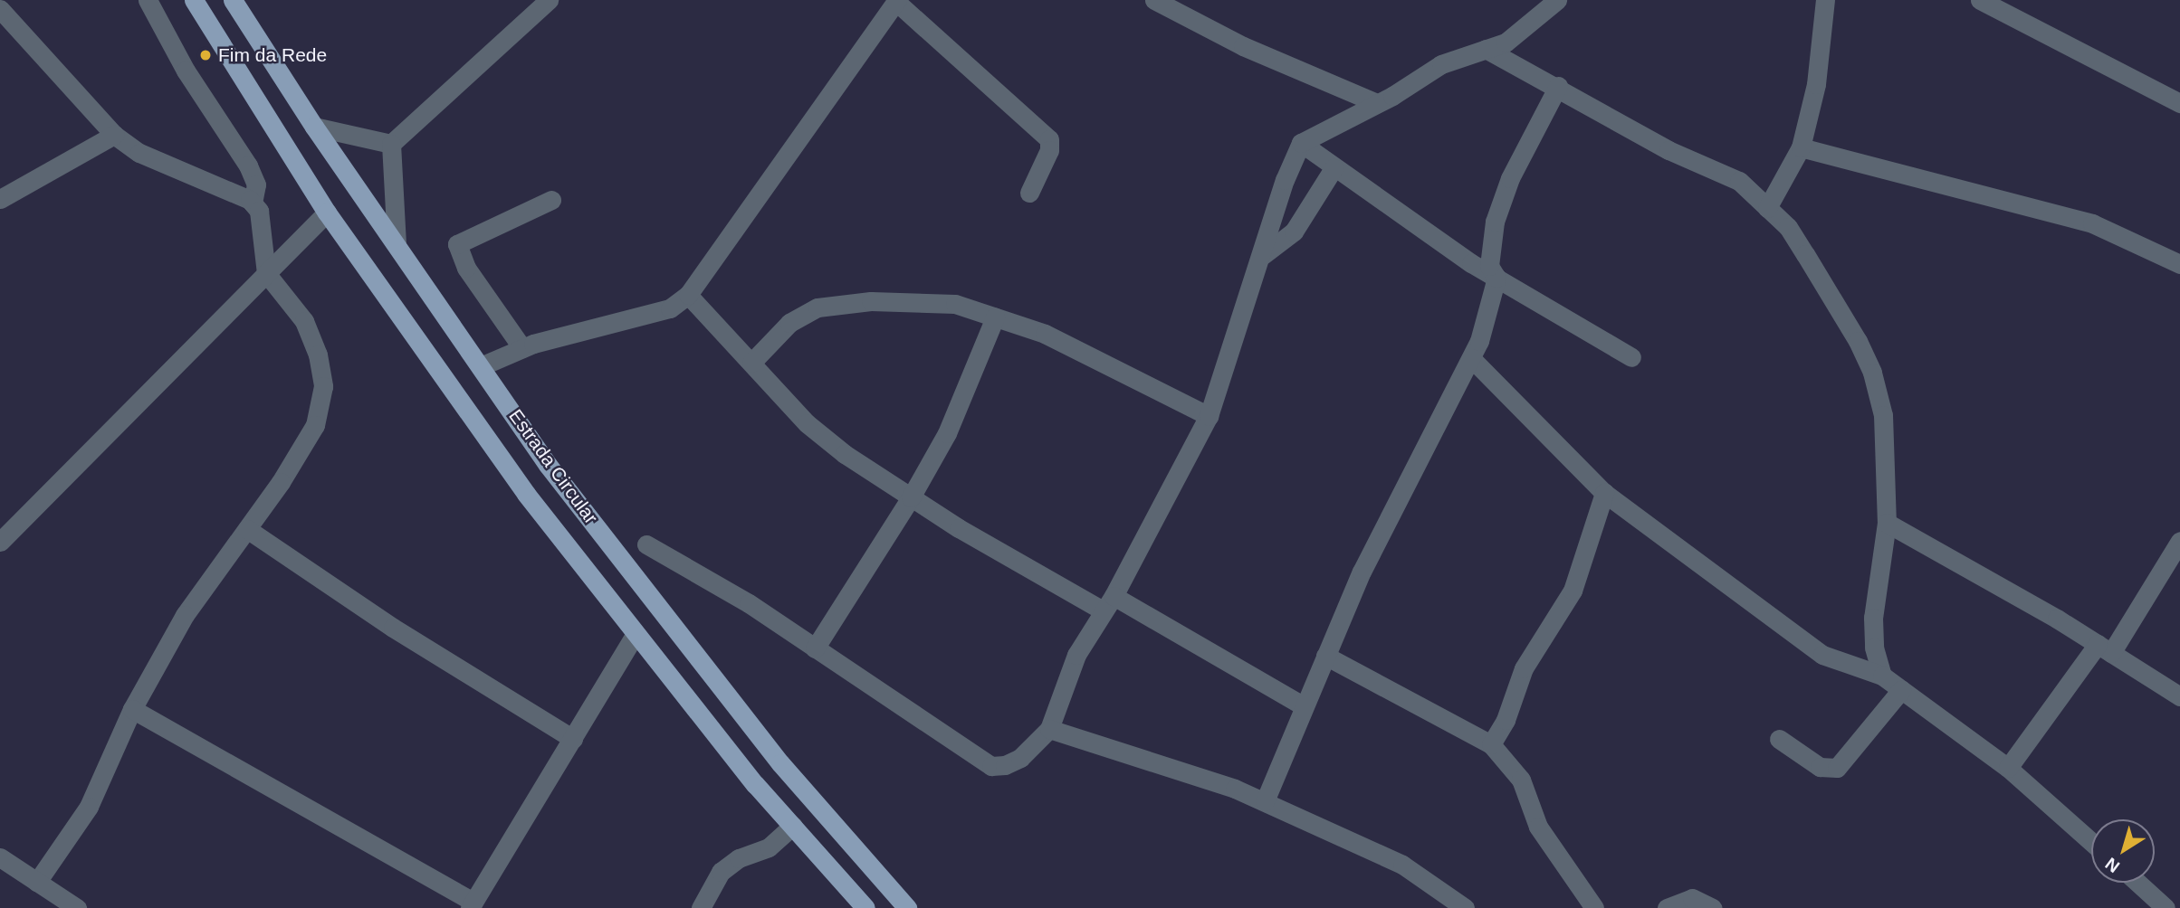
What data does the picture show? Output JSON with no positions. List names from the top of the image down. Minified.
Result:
{"streets":{"main road":["Estrada Circular"]},"places":["Fim da Rede"],"north":"bottom left"}
